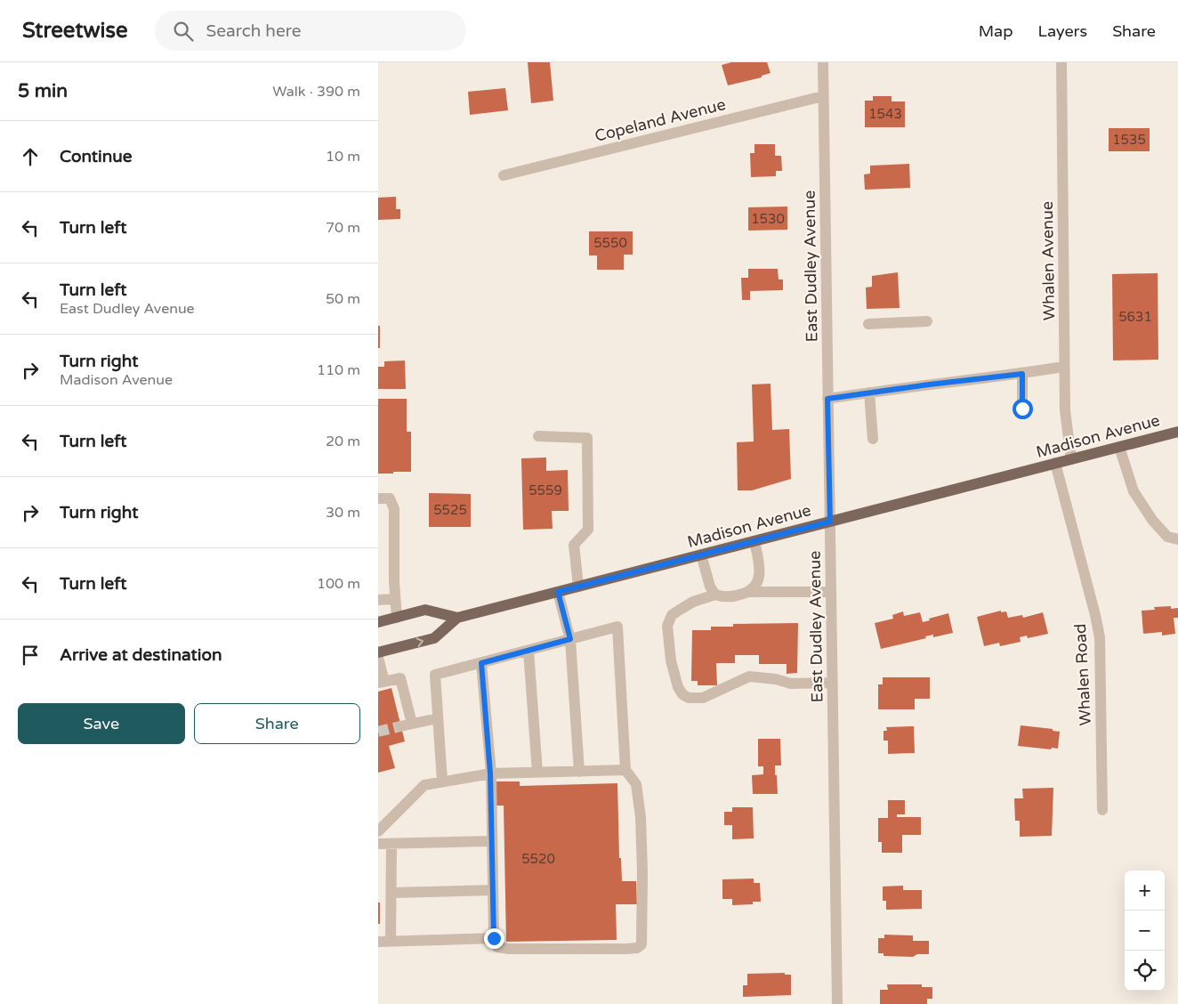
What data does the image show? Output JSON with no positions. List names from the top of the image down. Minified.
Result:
{"streets":{"main road":["Madison Avenue"],"street":["Copeland Avenue","Whalen Avenue","East Dudley Avenue","Whalen Road"]},"crossings":[["Copeland Avenue","East Dudley Avenue"],["Whalen Avenue","Madison Avenue"],["East Dudley Avenue","Madison Avenue"],["Madison Avenue","Whalen Road"]],"house_numbers":["1543","1535","1530","5550","5631","5559","5525","5520"],"page":{"header":"Streetwise","search":"Search here","nav":["Map","Layers","Share"],"heading":["5 min","Walk · 390 m"],"list":[["Continue","10 m"],["Turn left","70 m"],["Turn left","East Dudley Avenue","50 m"],["Turn right","Madison Avenue","110 m"],["Turn left","20 m"],["Turn right","30 m"],["Turn left","100 m"],"Arrive at destination"],"buttons":["Save","Share"],"map_buttons":["+","−"]}}
